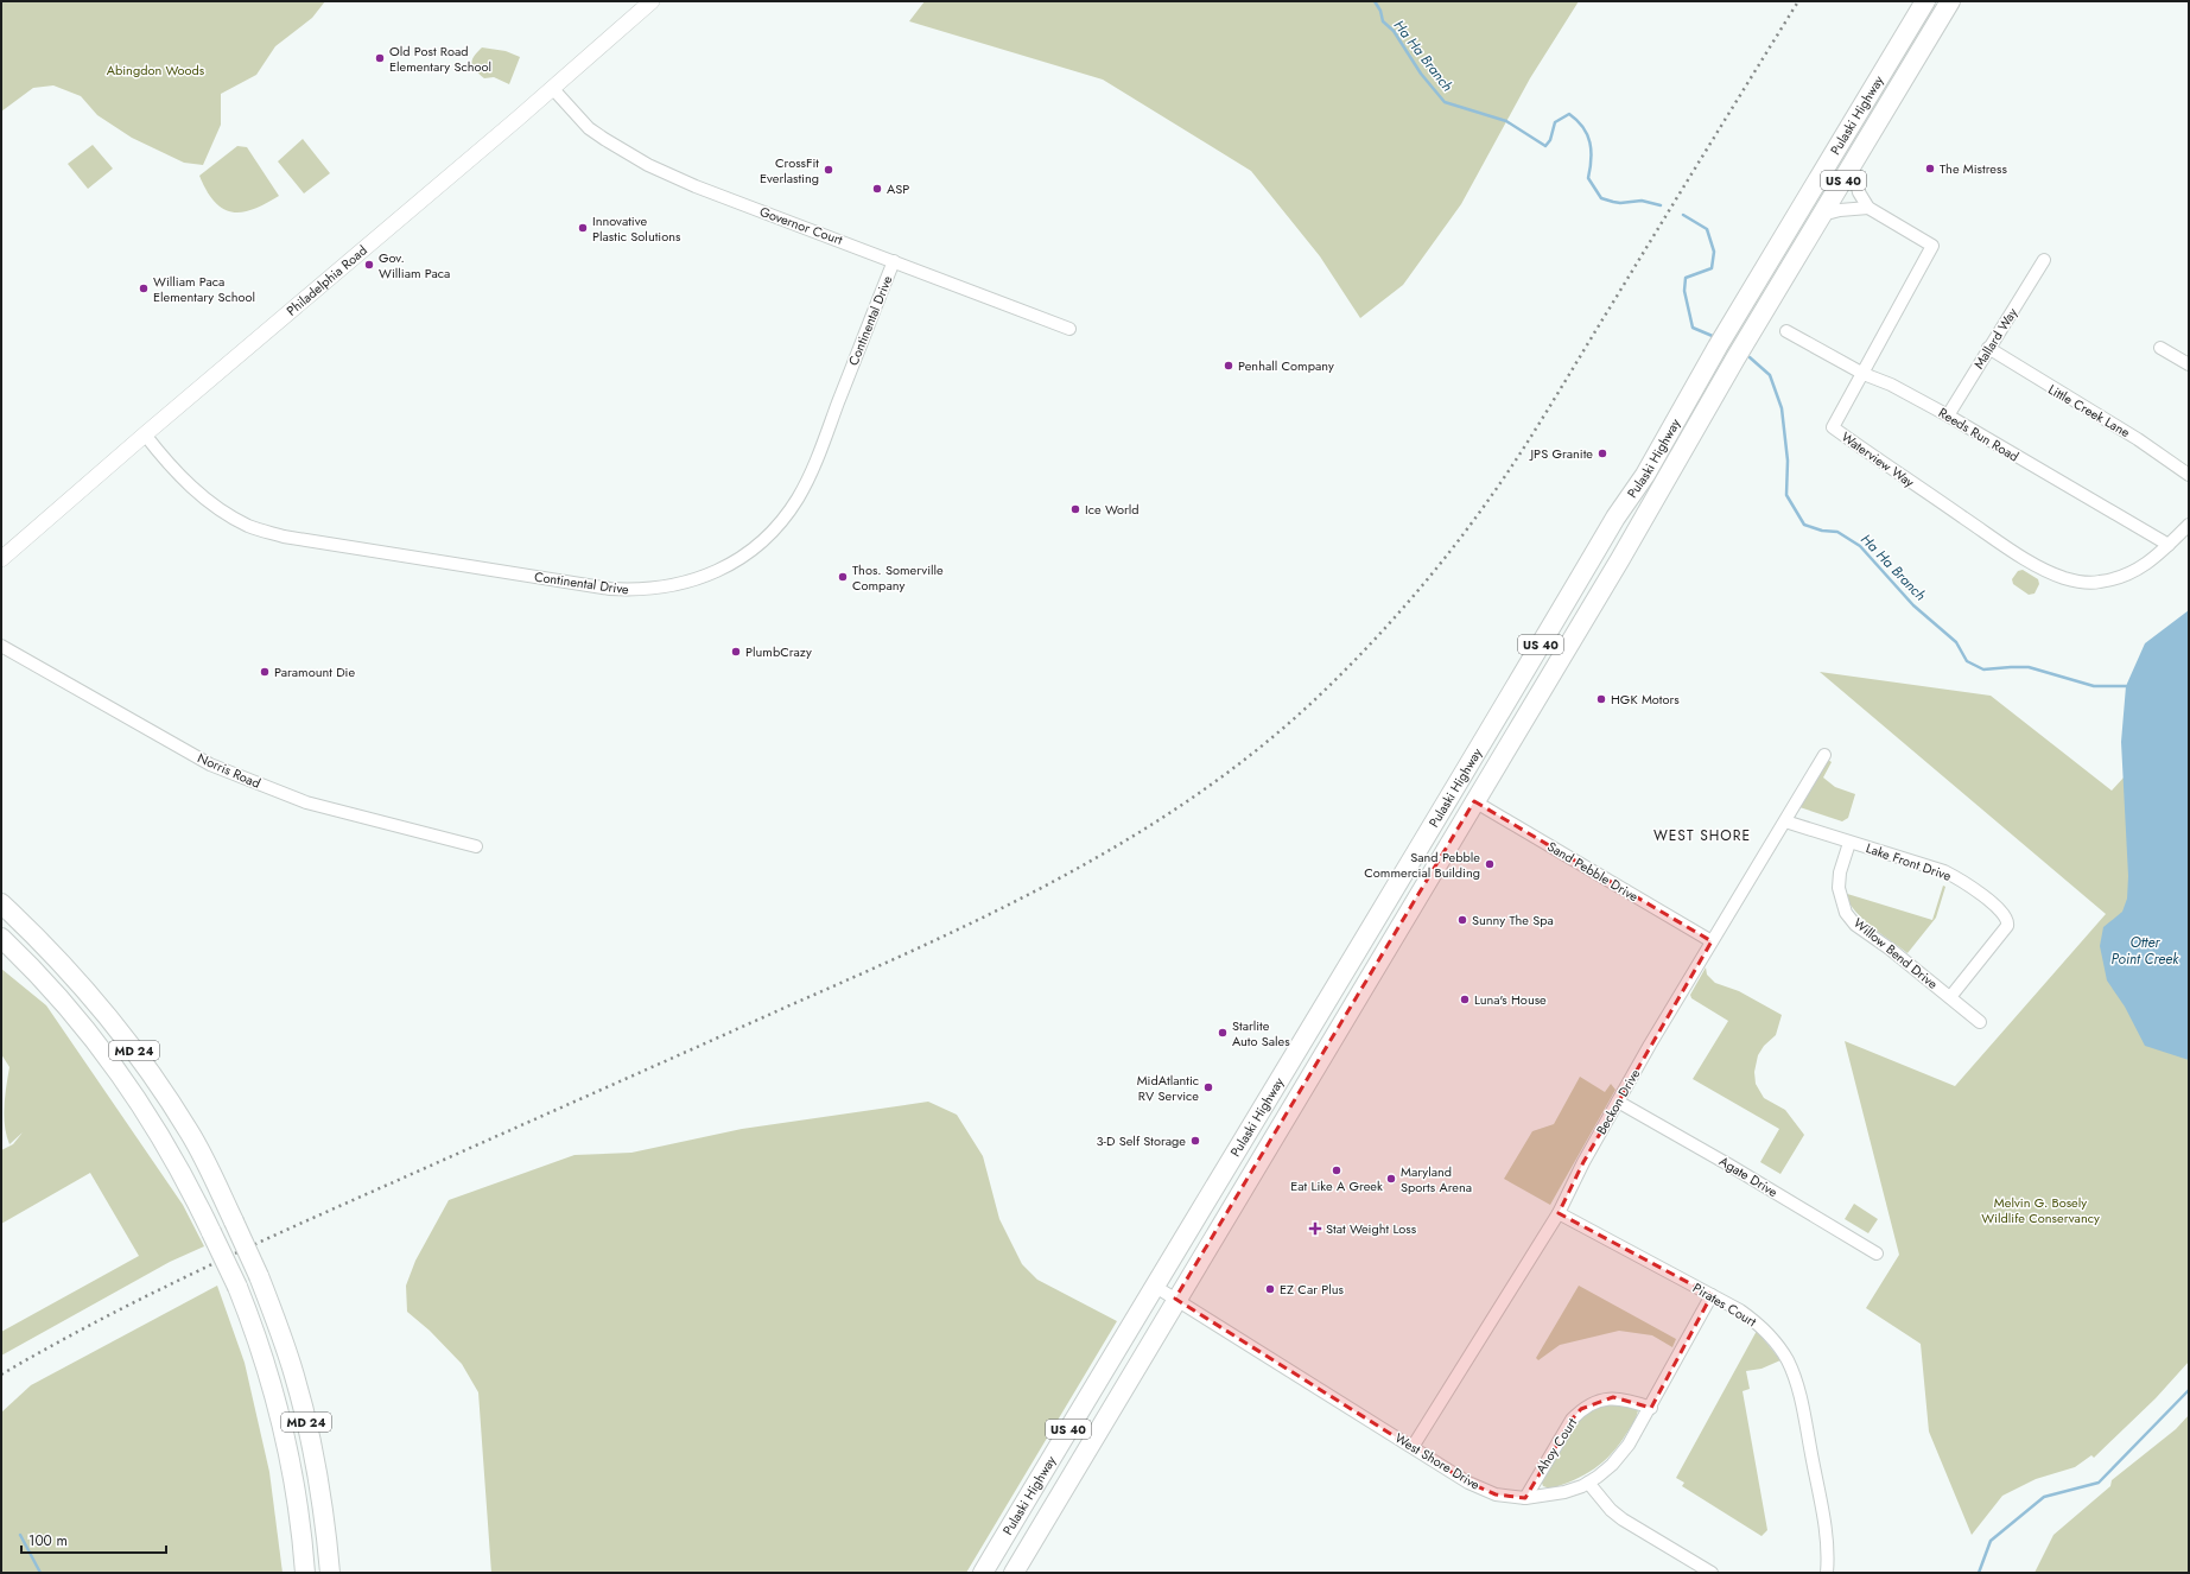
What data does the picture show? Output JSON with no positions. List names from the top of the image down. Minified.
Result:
{"streets":{"highway":["Pulaski Highway","US 40","MD 24"],"main road":["Philadelphia Road"],"street":["Governor Court","Continental Drive","Mallard Way","Little Creek Lane","Reeds Run Road","Waterview Way","Norris Road","Lake Front Drive","Sand Pebble Drive","Willow Bend Drive","Beckon Drive","Agate Drive","Pirates Court","Ahoy Court","West Shore Drive"]},"crossings":[["Pulaski Highway","Sand Pebble Drive"],["Pulaski Highway","West Shore Drive"],["Governor Court","Philadelphia Road"],["Governor Court","Continental Drive"],["Philadelphia Road","Continental Drive"],["Mallard Way","Little Creek Lane"],["Mallard Way","Reeds Run Road"],["Reeds Run Road","Waterview Way"],["Lake Front Drive","Willow Bend Drive"],["Lake Front Drive","Beckon Drive"],["Sand Pebble Drive","Beckon Drive"],["Beckon Drive","Agate Drive"],["Beckon Drive","Pirates Court"],["Beckon Drive","West Shore Drive"],["Pirates Court","West Shore Drive"],["Ahoy Court","West Shore Drive"]],"districts":["WEST SHORE"],"water":["Ha Ha Branch","Otter Point Creek"],"parks":["Abingdon Woods","Melvin G. Bosely Wildlife Conservancy"],"places":{"other":["Old Post Road Elementary School","The Mistress","CrossFit Everlasting","ASP","Innovative Plastic Solutions","Gov. William Paca","William Paca Elementary School","Penhall Company","JPS Granite","Ice World","Thos. Somerville Company","PlumbCrazy","Paramount Die","HGK Motors","Sand Pebble Commercial Building","Sunny The Spa","Luna's House","Starlite Auto Sales","MidAtlantic RV Service","3-D Self Storage","Eat Like A Greek","Maryland Sports Arena","EZ Car Plus"],"health":["Stat Weight Loss"]},"scale_bar":"100 m"}
